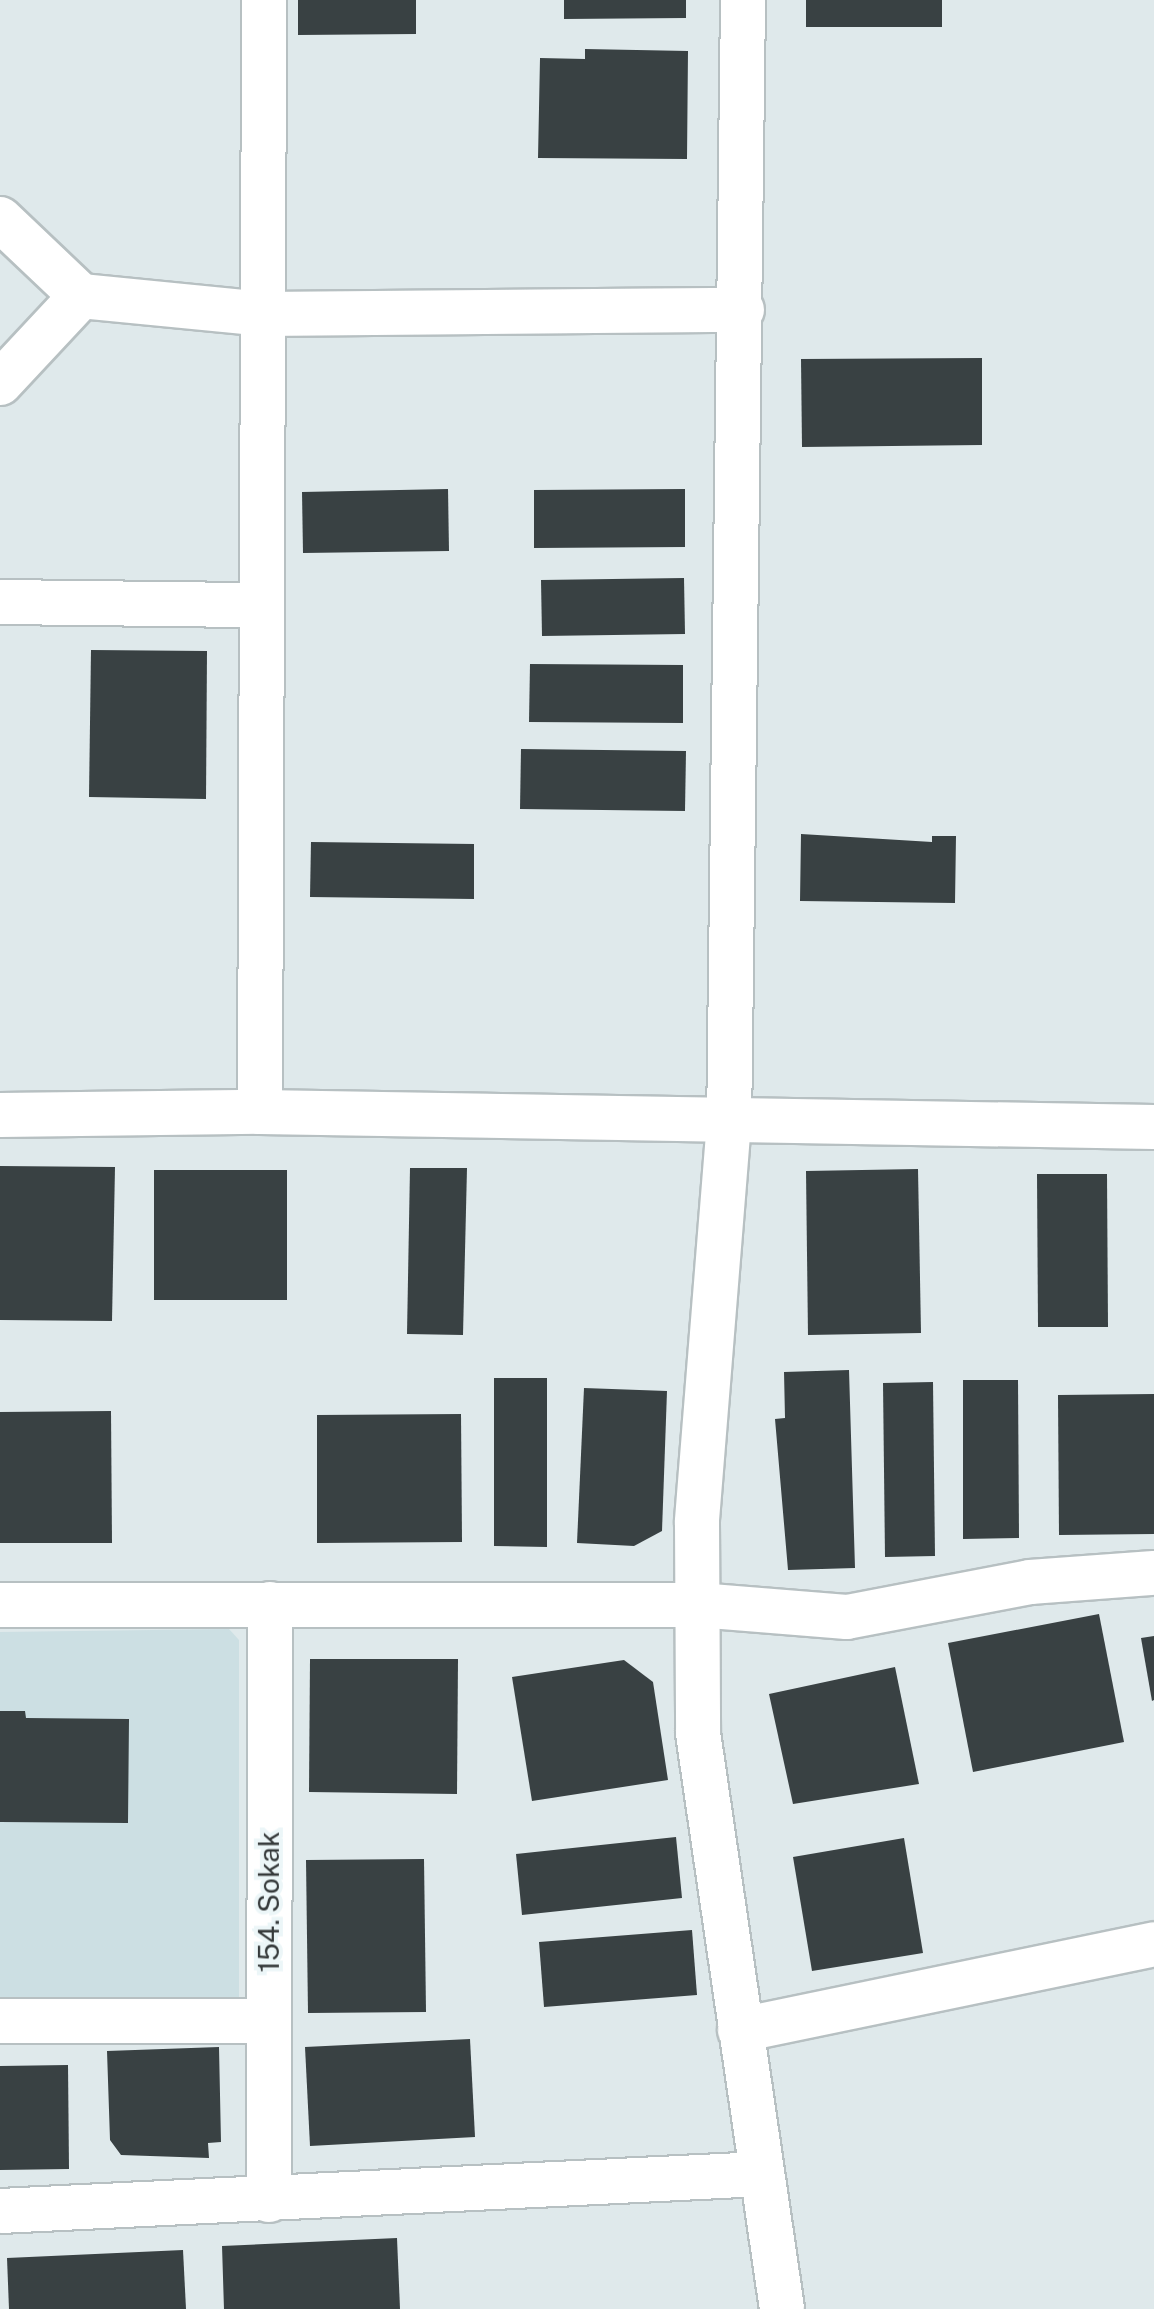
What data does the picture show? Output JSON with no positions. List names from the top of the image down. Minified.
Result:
{"streets":{"street":["154. Sokak"]}}
